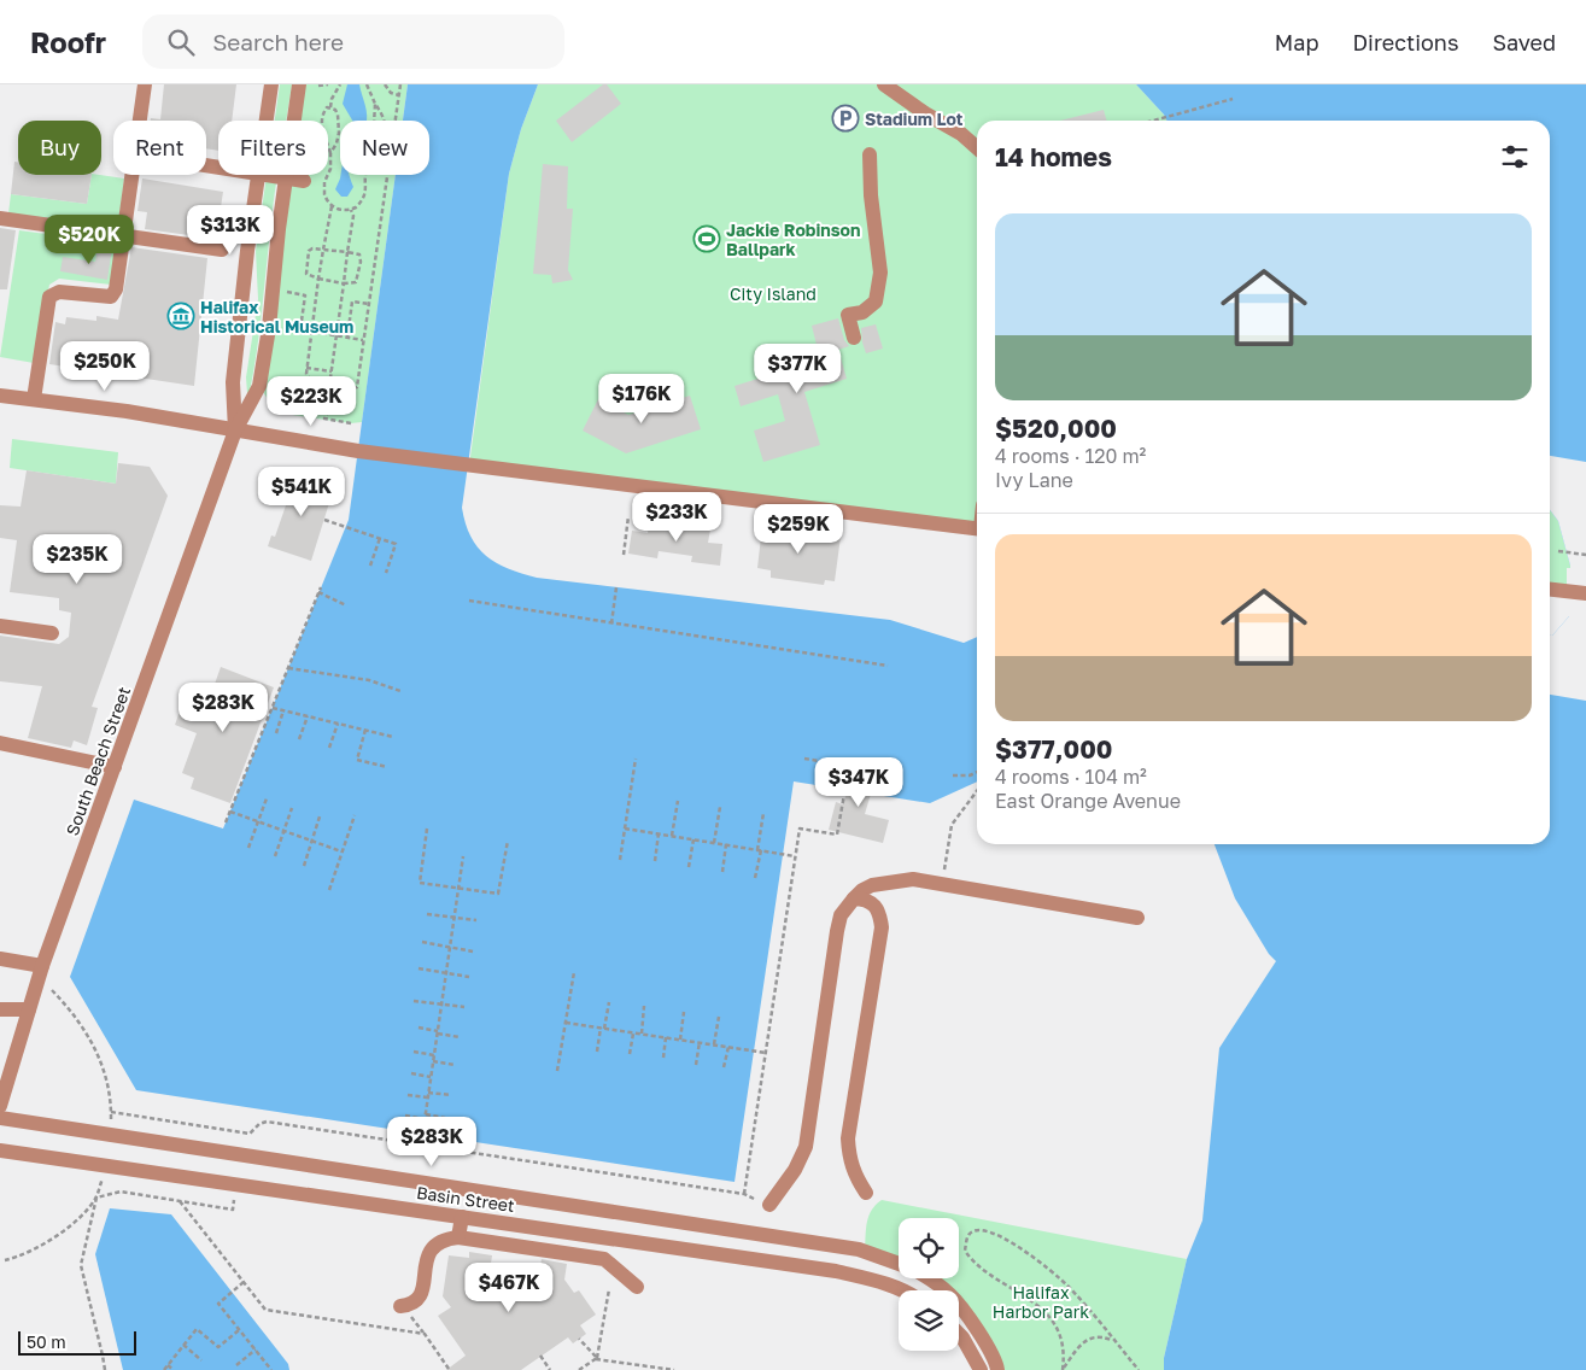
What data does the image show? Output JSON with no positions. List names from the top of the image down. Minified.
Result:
{"streets":{"street":["South Beach Street","Basin Street"]},"parks":["City Island","Halifax Harbor Park"],"places":{"parking":["Stadium Lot"],"sports":["Jackie Robinson Ballpark"],"museum":["Halifax Historical Museum"]},"scale_bar":"50 m","page":{"header":"Roofr","search":"Search here","nav":["Map","Directions","Saved"],"chip":["Buy","Rent","Filters","New"],"heading":"14 homes","list":[{"name":"$520,000","note":"4 rooms · 120 m² · Ivy Lane"},{"name":"$377,000","note":"4 rooms · 104 m² · East Orange Avenue"}],"price":["$313K","$520K","$250K","$377K","$176K","$223K","$541K","$233K","$259K","$235K","$283K","$347K","$283K","$467K"],"scale":"50 m"}}
